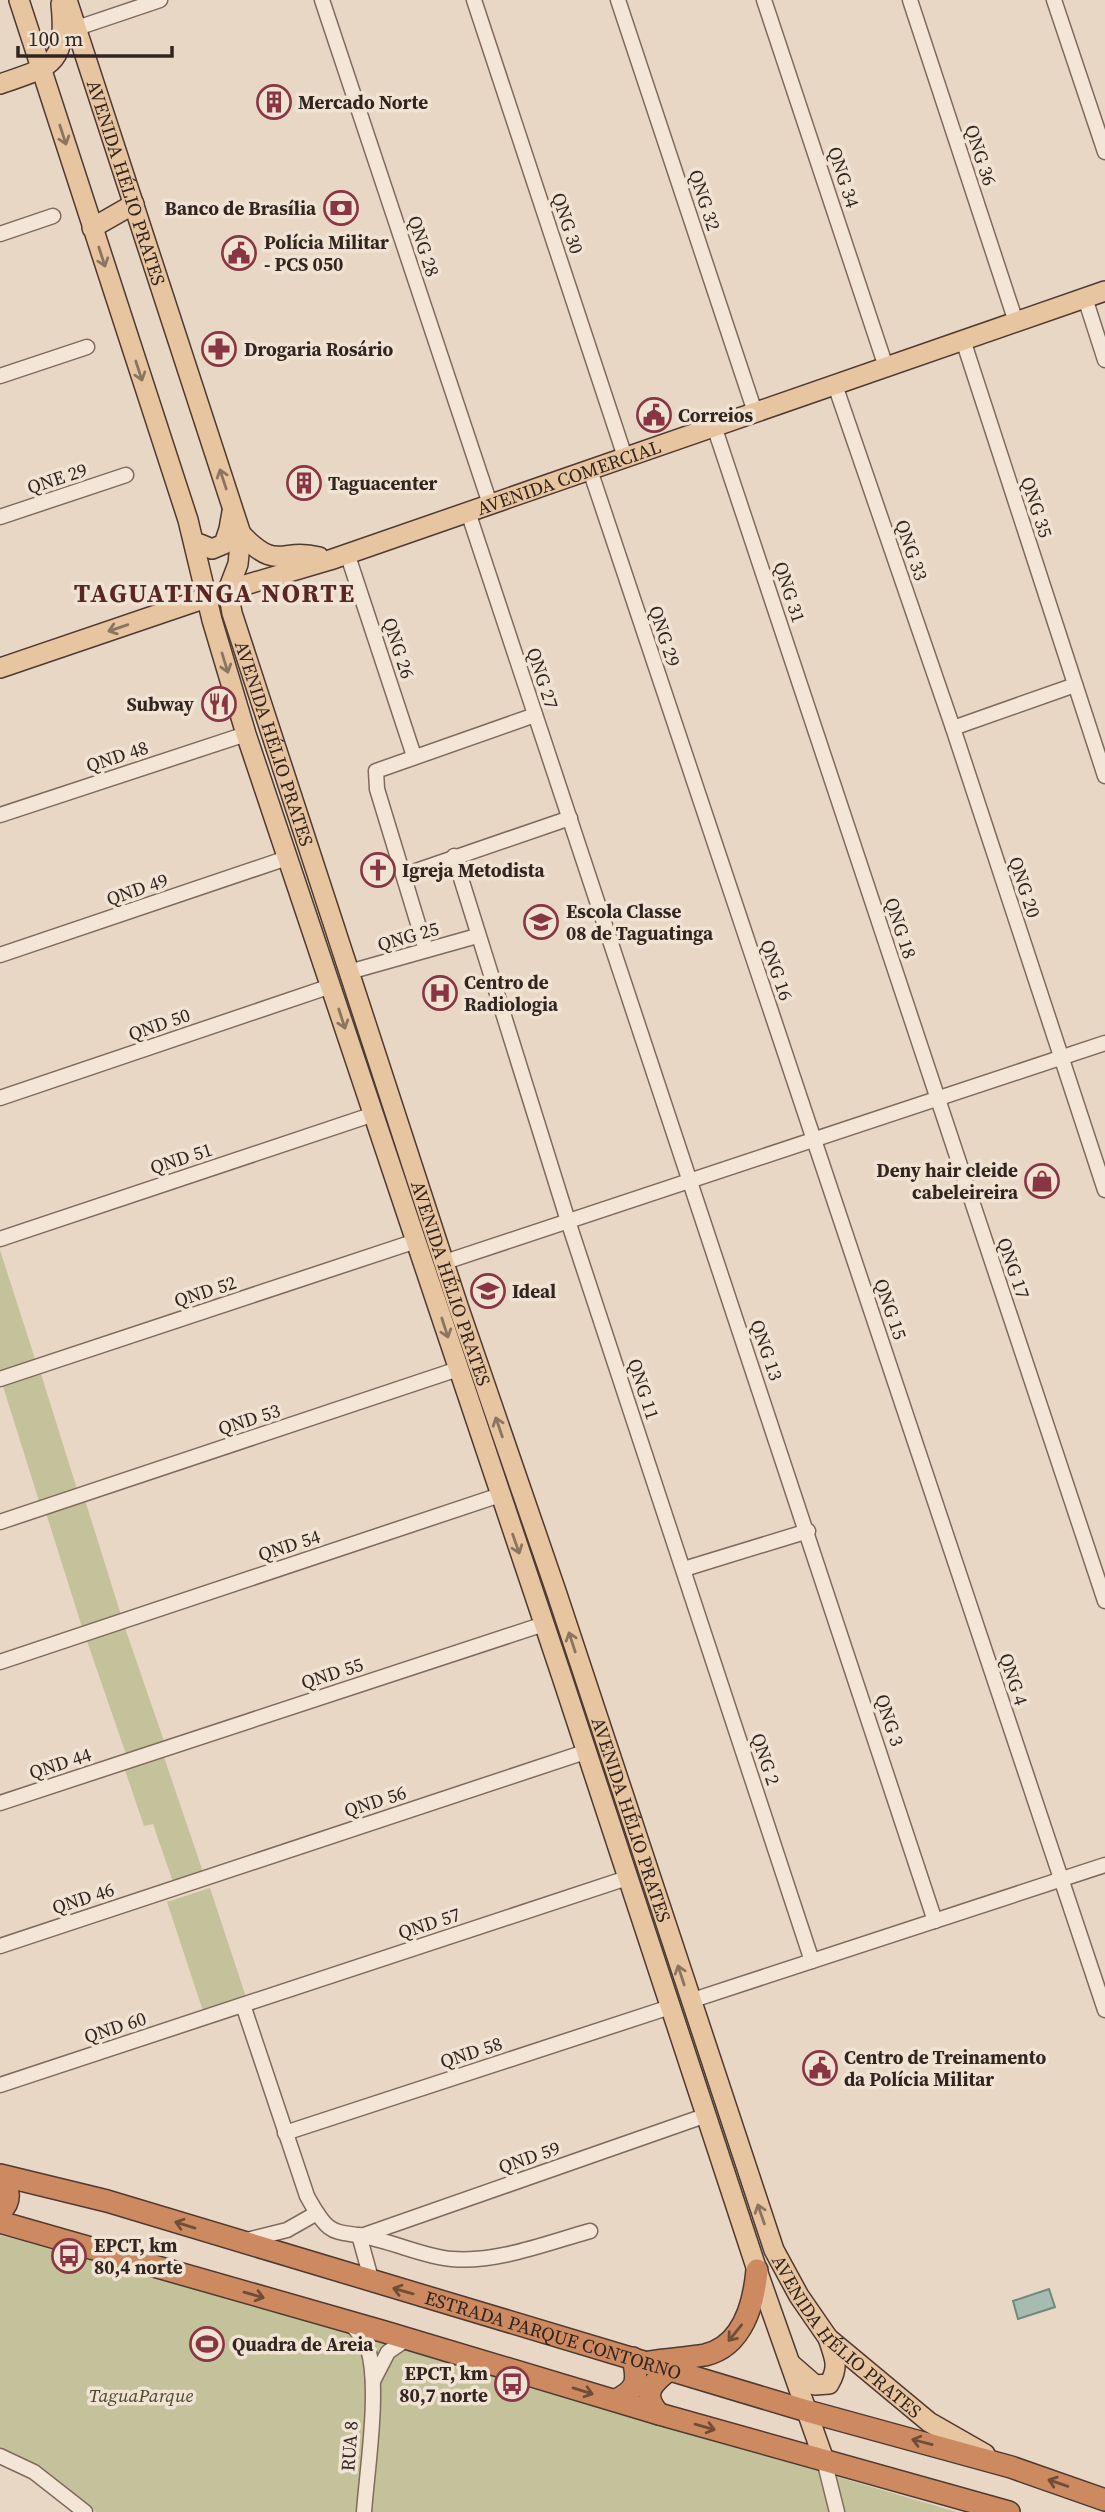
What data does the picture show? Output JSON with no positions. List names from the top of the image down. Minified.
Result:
{"streets":{"highway":["ESTRADA PARQUE CONTORNO"],"main road":["AVENIDA HÉLIO PRATES","AVENIDA COMERCIAL"],"street":["QNG 36","QNG 34","QNG 32","QNG 30","QNG 28","QNE 29","QNG 35","QNG 33","QNG 31","QNG 29","QNG 26","QNG 27","QND 48","QNG 20","QND 49","QNG 18","QNG 25","QNG 16","QND 50","QND 51","QNG 17","QND 52","QNG 15","QNG 13","QNG 11","QND 53","QND 54","QND 55","QNG 4","QNG 3","QNG 2","QND 44","QND 56","QND 46","QND 57","QND 60","QND 58","QND 59","RUA 8"]},"crossings":[["QNG 36","AVENIDA COMERCIAL"],["QNG 34","AVENIDA COMERCIAL"],["AVENIDA HÉLIO PRATES","AVENIDA COMERCIAL"],["AVENIDA HÉLIO PRATES","QND 48"],["AVENIDA HÉLIO PRATES","QND 49"],["AVENIDA HÉLIO PRATES","QNG 25"],["AVENIDA HÉLIO PRATES","QND 50"],["AVENIDA HÉLIO PRATES","QND 51"],["AVENIDA HÉLIO PRATES","QND 52"],["AVENIDA HÉLIO PRATES","QND 53"],["AVENIDA HÉLIO PRATES","QND 54"],["AVENIDA HÉLIO PRATES","QND 55"],["AVENIDA HÉLIO PRATES","QND 56"],["AVENIDA HÉLIO PRATES","QND 57"],["AVENIDA HÉLIO PRATES","QND 58"],["AVENIDA HÉLIO PRATES","QND 59"],["AVENIDA HÉLIO PRATES","ESTRADA PARQUE CONTORNO"],["QNG 32","AVENIDA COMERCIAL"],["QNG 30","AVENIDA COMERCIAL"],["QNG 28","AVENIDA COMERCIAL"],["AVENIDA COMERCIAL","QNG 35"],["AVENIDA COMERCIAL","QNG 33"],["AVENIDA COMERCIAL","QNG 31"],["AVENIDA COMERCIAL","QNG 29"],["AVENIDA COMERCIAL","QNG 26"],["AVENIDA COMERCIAL","QNG 27"],["QNG 33","QNG 20"],["QNG 31","QNG 18"],["QNG 29","QNG 16"],["QNG 27","QNG 13"],["QNG 18","QNG 17"],["QNG 25","QNG 11"],["QNG 16","QNG 15"],["QNG 15","QNG 4"],["QNG 13","QNG 3"],["QNG 11","QNG 2"],["QND 55","QND 44"],["QND 56","QND 46"],["QND 57","QND 60"]],"districts":["TAGUATINGA NORTE"],"parks":["TaguaParque"],"places":{"building":["Mercado Norte","Taguacenter"],"bank":["Banco de Brasília"],"public building":["Polícia Militar - PCS 050","Correios","Centro de Treinamento da Polícia Militar"],"pharmacy":["Drogaria Rosário"],"restaurant":["Subway"],"church":["Igreja Metodista"],"school or university":["Escola Classe 08 de Taguatinga","Ideal"],"hospital":["Centro de Radiologia"],"shop":["Deny hair cleide cabeleireira"],"bus stop":["EPCT, km 80,4 norte","EPCT, km 80,7 norte"],"sports":["Quadra de Areia"]},"scale_bar":"100 m"}
